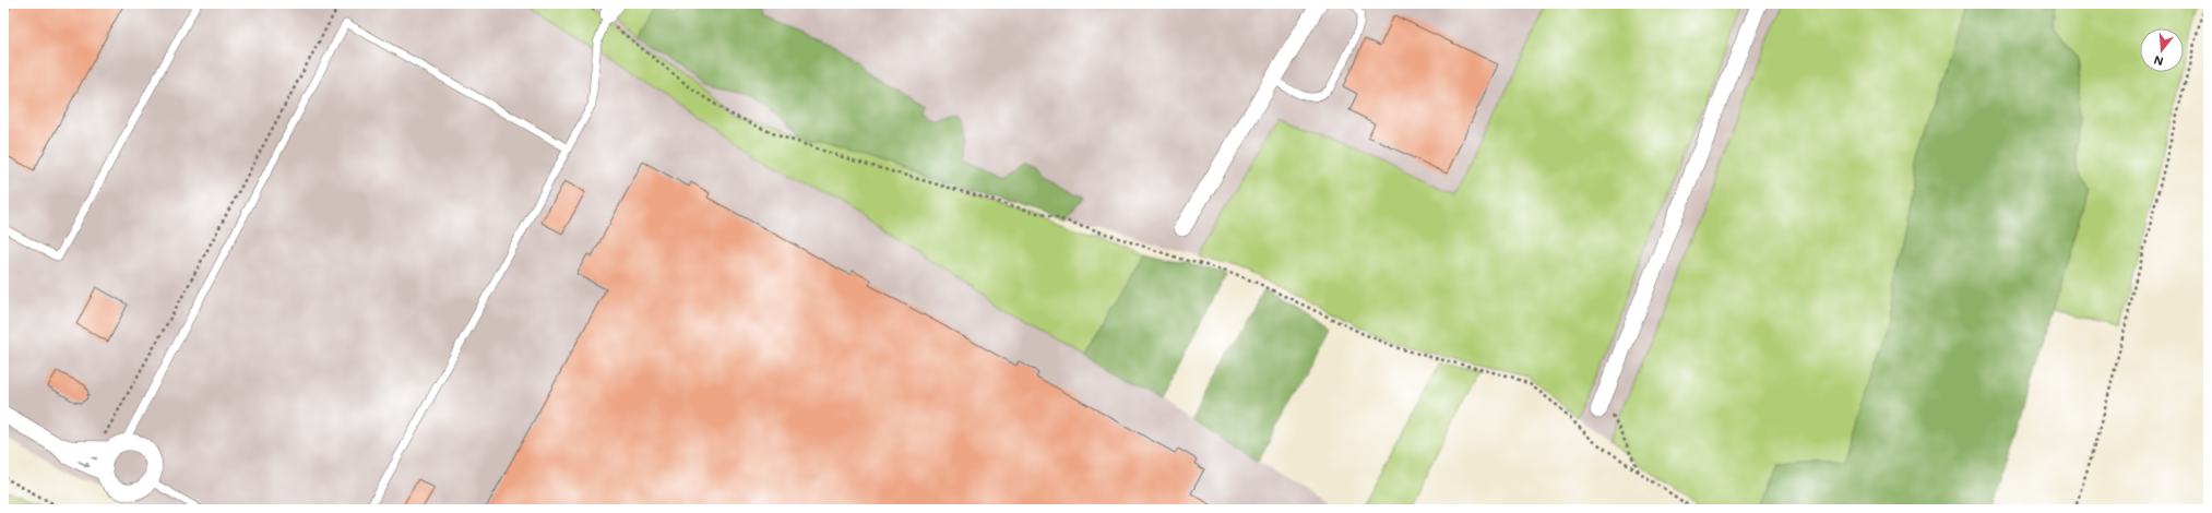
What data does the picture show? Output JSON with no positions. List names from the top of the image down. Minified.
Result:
{"north":"bottom"}
